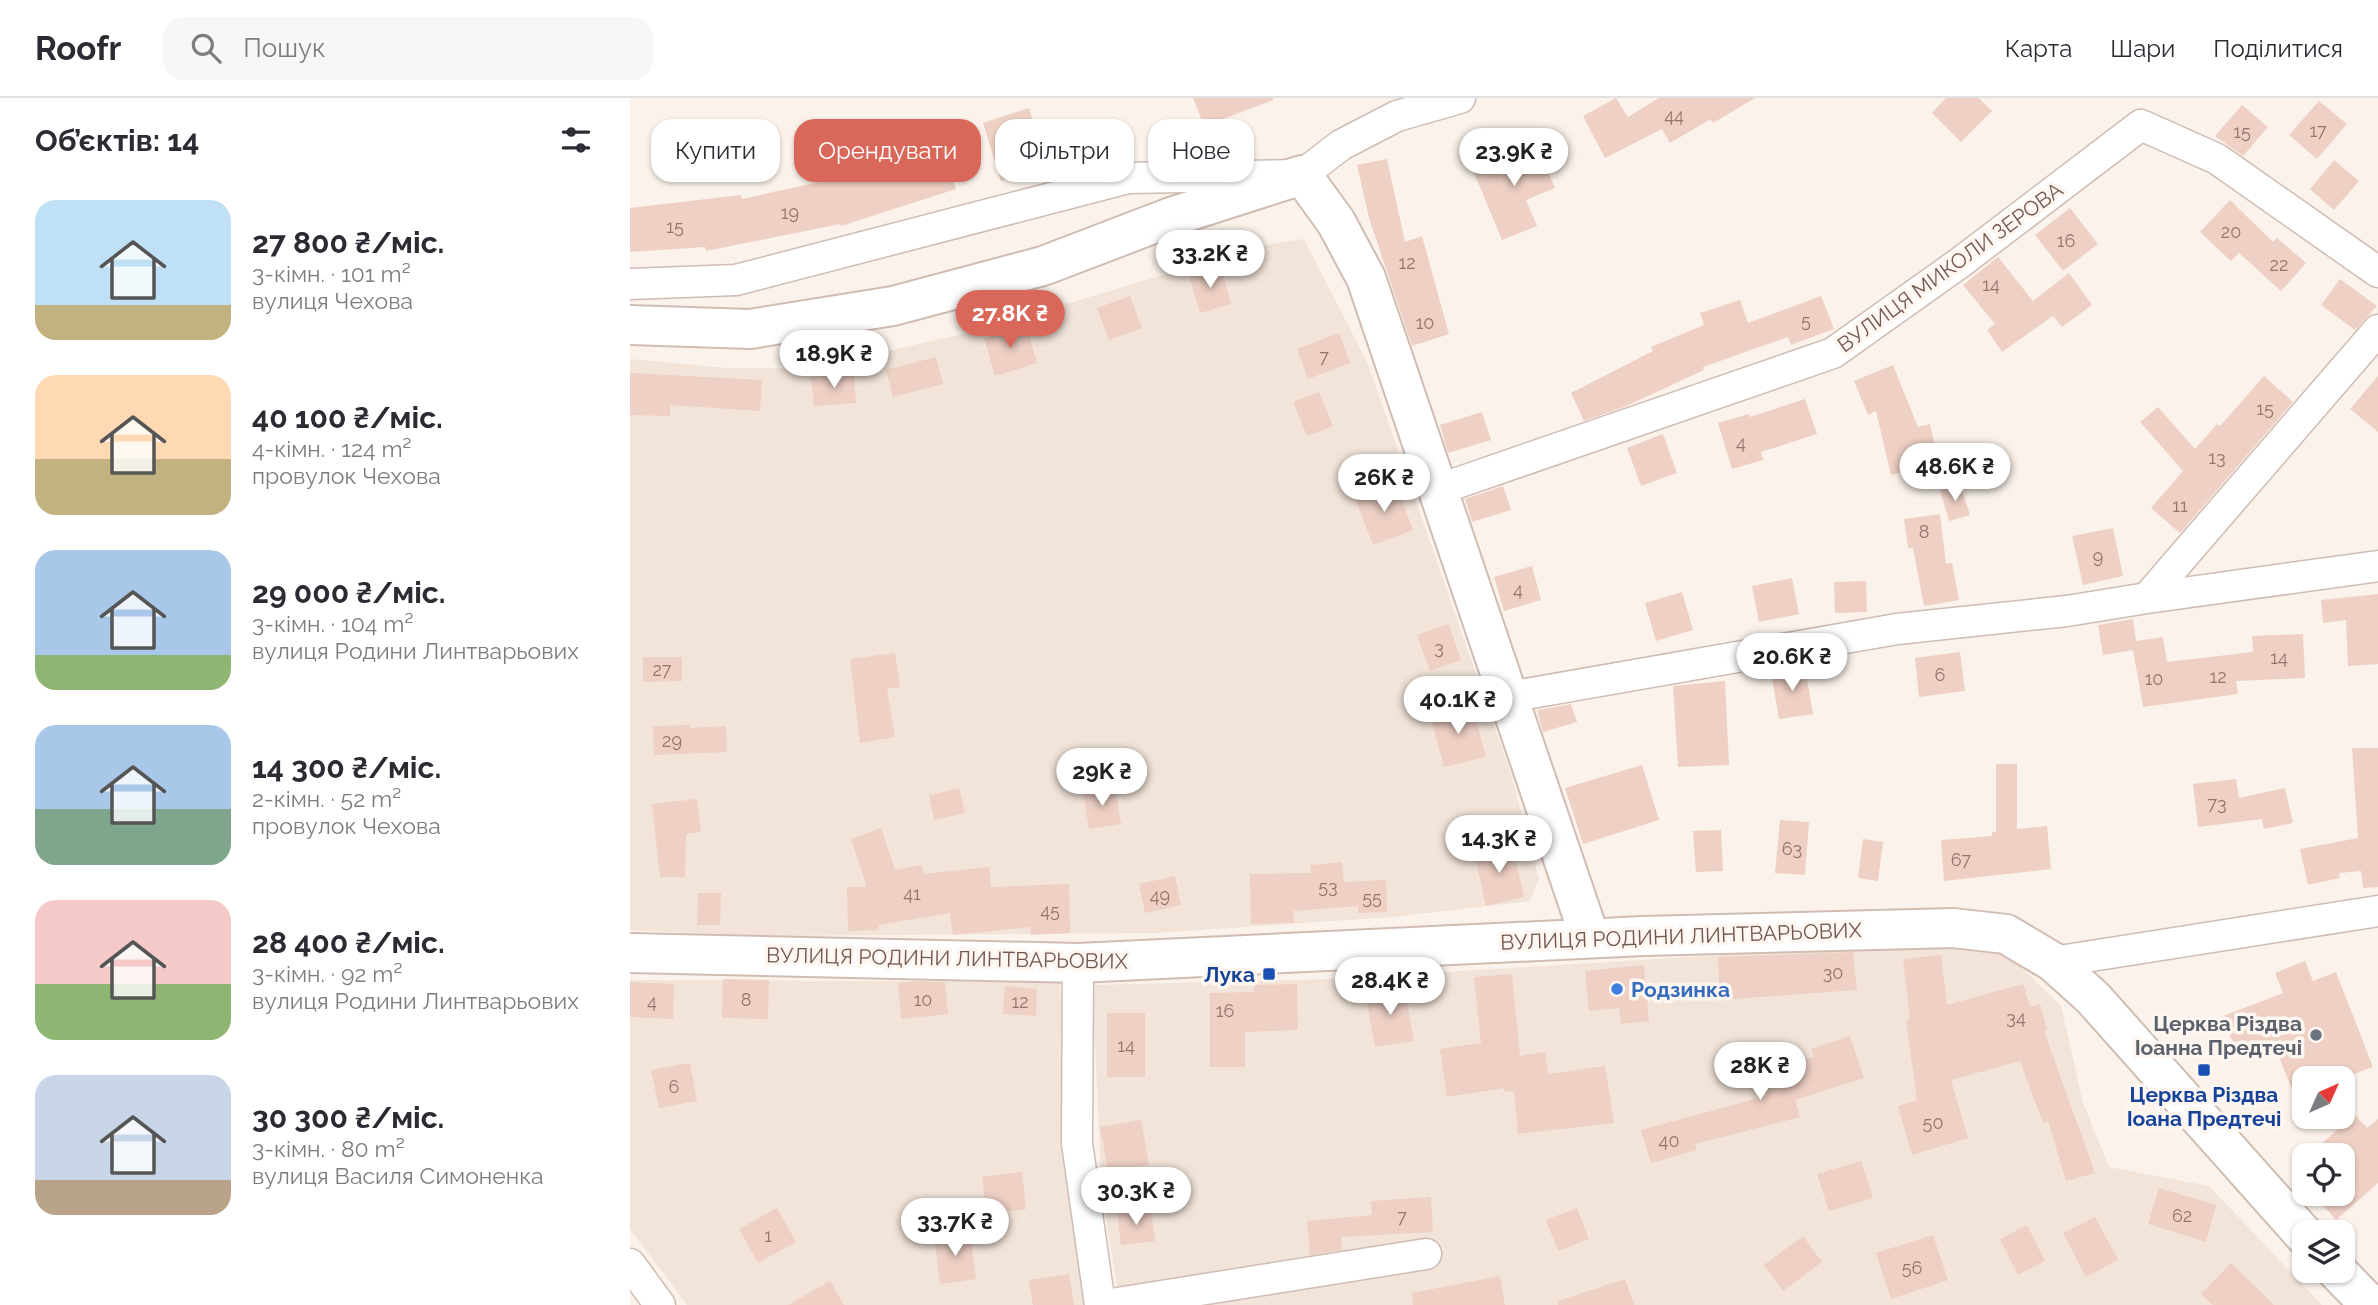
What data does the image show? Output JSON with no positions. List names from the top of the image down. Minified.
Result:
{"streets":{"main road":["ВУЛИЦЯ РОДИНИ ЛИНТВАРЬОВИХ"],"street":["ВУЛИЦЯ МИКОЛИ ЗЕРОВА"]},"places":{"transit":["Лука","Церква Різдва Іоана Предтечі"],"other":["Родзинка","Церква Різдва Іоанна Предтечі"]},"house_numbers":["44","17","15","19","15","20","16","12","22","14","5","10","7","15","4","13","11","8","9","4","3","14","27","6","12","10","29","73","63","67","53","41","49","55","45","30","8","10","4","12","16","34","14","6","50","40","62","7","1","56"],"north":"top right","page":{"header":"Roofr","search":"Пошук","nav":["Карта","Шари","Поділитися"],"heading":"Об’єктів: 14","chip":["Купити","Орендувати","Фільтри","Нове"],"price":["23.9K ₴","33.2K ₴","27.8K ₴","18.9K ₴","48.6K ₴","26K ₴","20.6K ₴","40.1K ₴","29K ₴","14.3K ₴","28.4K ₴","28K ₴","30.3K ₴","33.7K ₴"],"list":[{"name":"27 800 ₴/міс.","note":"3-кімн. · 101 m² · вулиця Чехова"},{"name":"40 100 ₴/міс.","note":"4-кімн. · 124 m² · провулок Чехова"},{"name":"29 000 ₴/міс.","note":"3-кімн. · 104 m² · вулиця Родини Линтварьових"},{"name":"14 300 ₴/міс.","note":"2-кімн. · 52 m² · провулок Чехова"},{"name":"28 400 ₴/міс.","note":"3-кімн. · 92 m² · вулиця Родини Линтварьових"},{"name":"30 300 ₴/міс.","note":"3-кімн. · 80 m² · вулиця Василя Симоненка"}]}}
